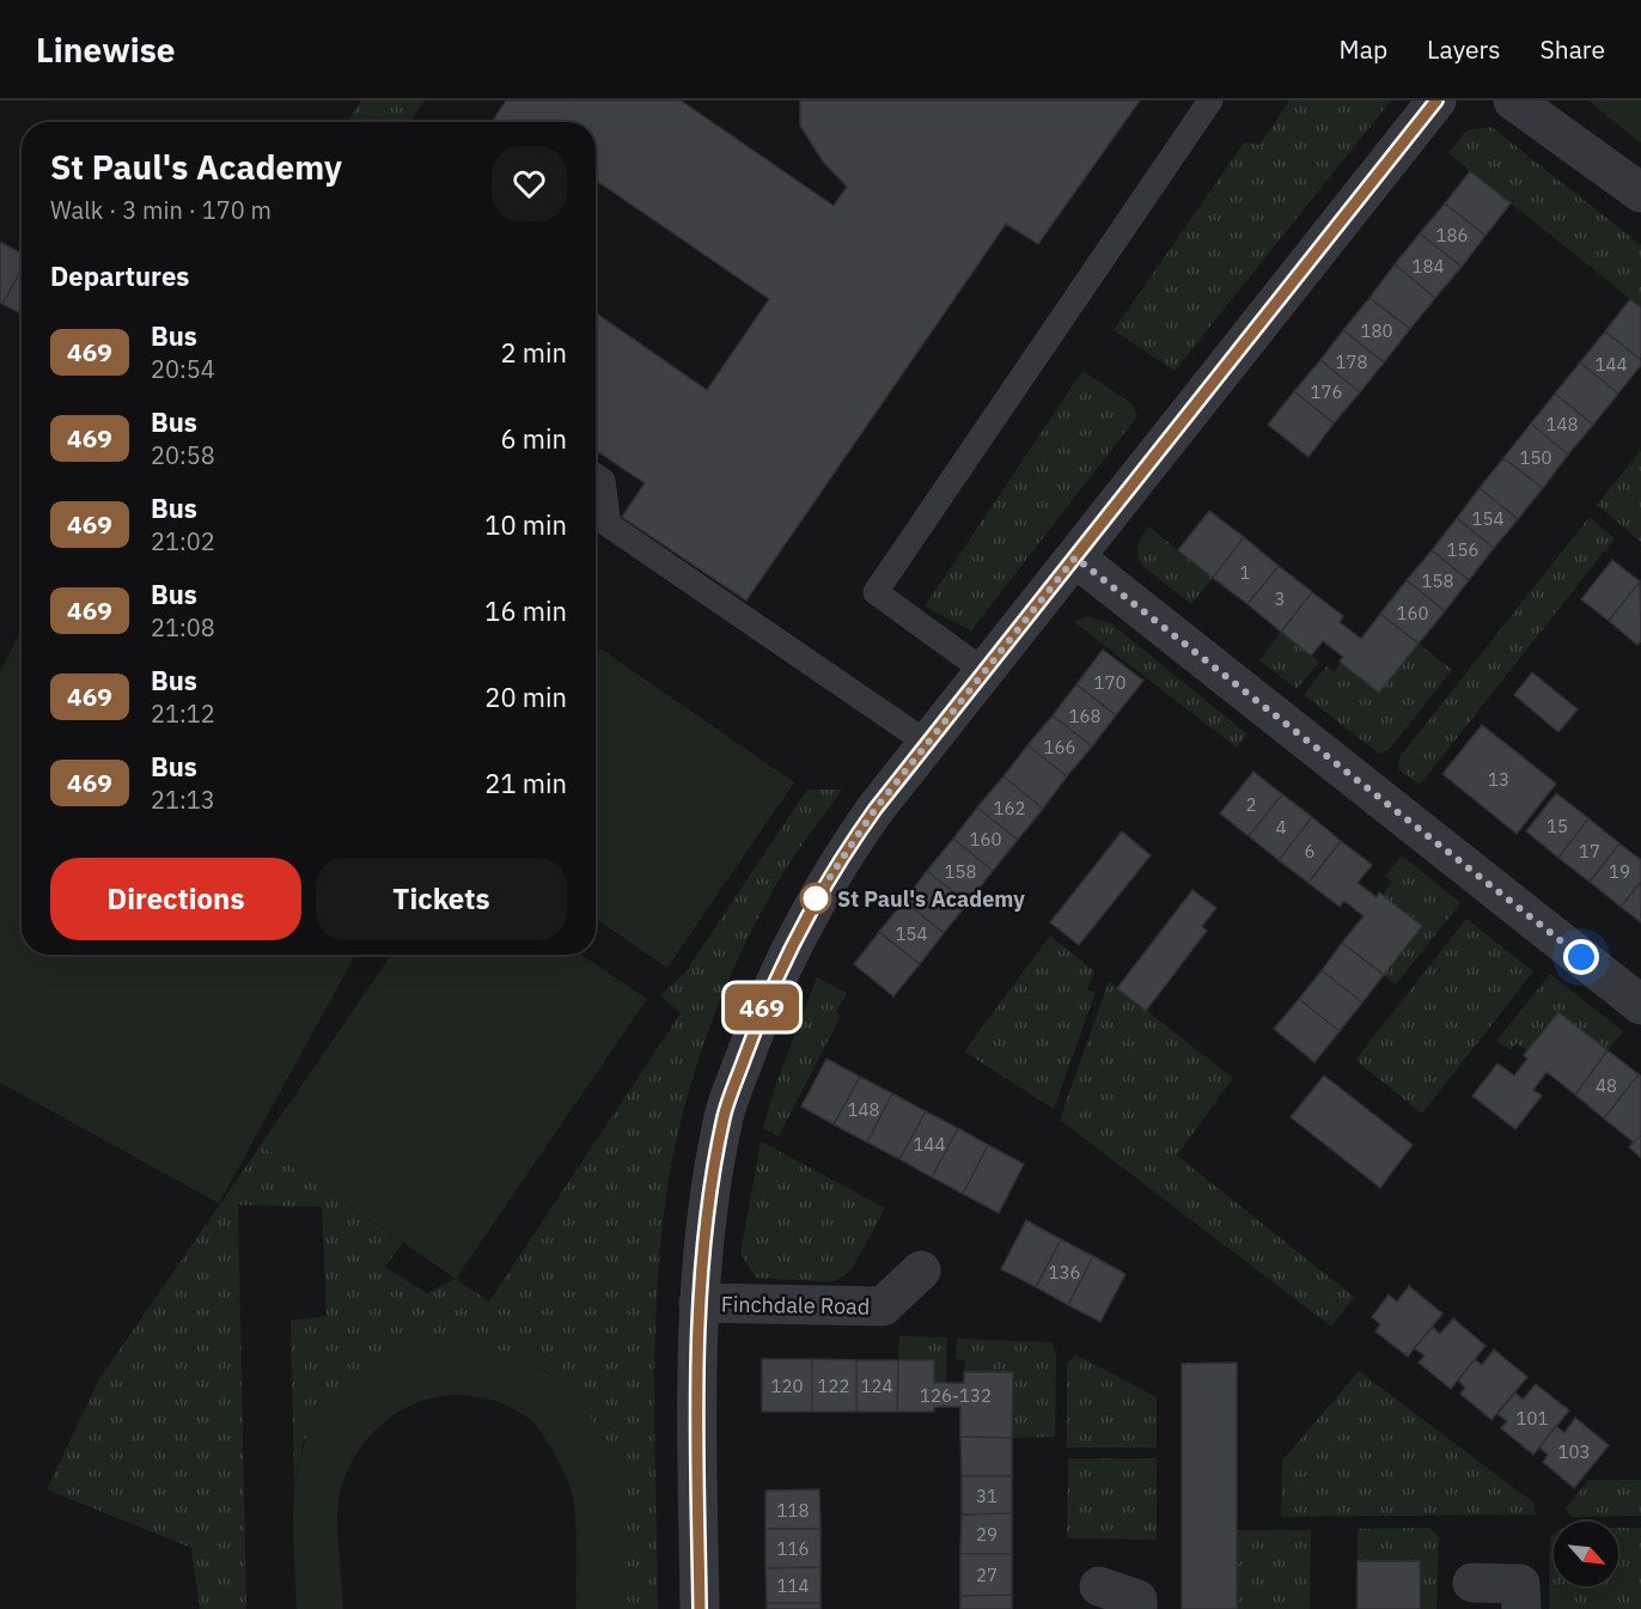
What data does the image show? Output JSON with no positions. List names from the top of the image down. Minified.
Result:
{"streets":{"street":["Finchdale Road"]},"places":["St Paul's Academy"],"lines":["bus line 469"],"house_numbers":["186","184","180","178","144","176","148","150","154","156","1","158","3","160","170","168","166","13","2","162","15","4","160","6","17","158","19","154","48","148","144","136","120","122","124","126-132","101","103","31","118","29","116","27","114"],"north":"bottom right","page":{"header":"Linewise","nav":["Map","Layers","Share"],"on_map":"469","heading":[["St Paul's Academy","Walk · 3 min · 170 m"],"Departures"],"list":[{"mark":"469","name":"Bus","note":"20:54","value":"2 min"},{"mark":"469","name":"Bus","note":"20:58","value":"6 min"},{"mark":"469","name":"Bus","note":"21:02","value":"10 min"},{"mark":"469","name":"Bus","note":"21:08","value":"16 min"},{"mark":"469","name":"Bus","note":"21:12","value":"20 min"},{"mark":"469","name":"Bus","note":"21:13","value":"21 min"}],"buttons":["Directions","Tickets"]}}
